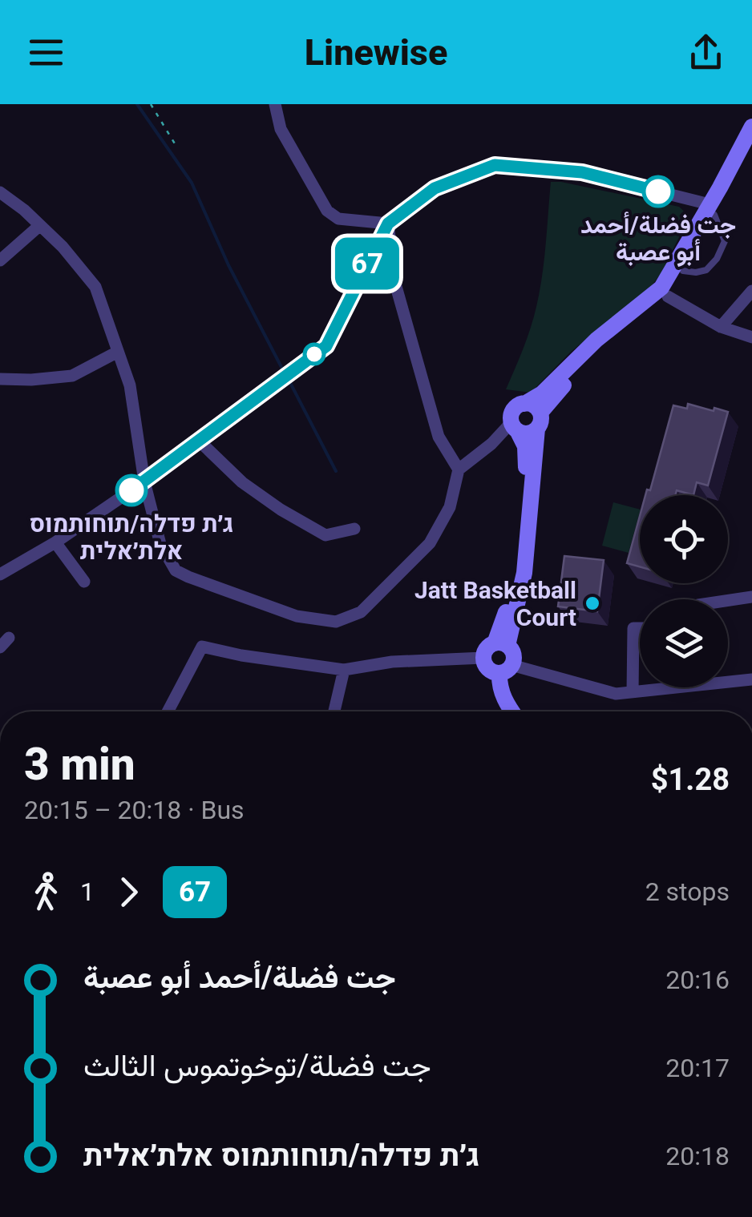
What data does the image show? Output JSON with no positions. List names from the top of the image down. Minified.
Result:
{"places":["جت فضلة/أحمد أبو عصبة","ג׳ת פדלה/תוחותמוס אלת׳אלית","Jatt Basketball Court"],"lines":["bus line 67"],"page":{"header":"Linewise","on_map":"67","heading":["3 min","20:15 – 20:18 · Bus","$1.28"],"legs":["1","67","2 stops"],"list":[{"name":"جت فضلة/أحمد أبو عصبة","value":"20:16"},{"name":"جت فضلة/توخوتموس الثالث","value":"20:17"},{"name":"ג׳ת פדלה/תוחותמוס אלת׳אלית","value":"20:18"}]}}
